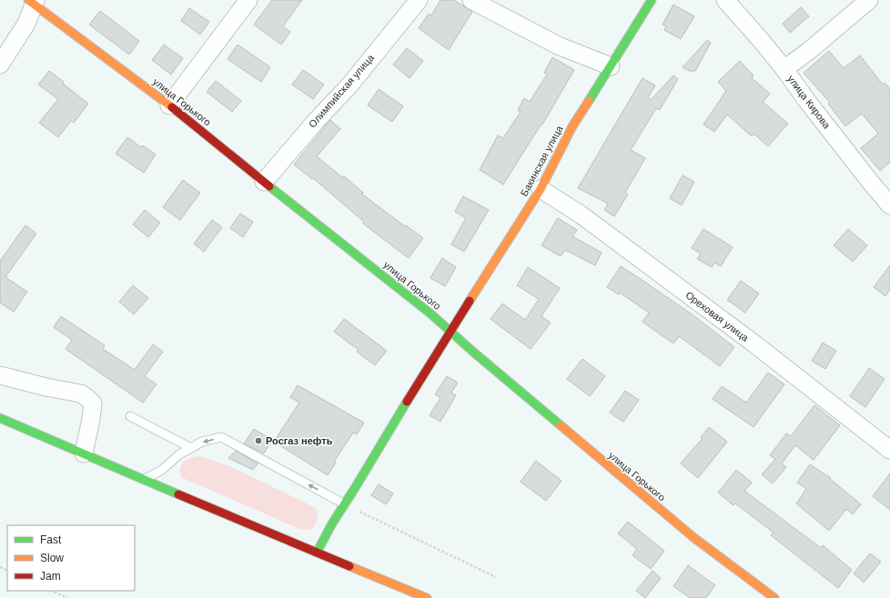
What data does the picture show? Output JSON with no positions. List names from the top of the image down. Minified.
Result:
{"streets":{"main road":["улица Горького","Бакинская улица"],"street":["Олимпийская улица","улица Кирова","Ореховая улица"]},"crossings":[["Олимпийская улица","улица Горького"],["улица Горького","Бакинская улица"],["Бакинская улица","Ореховая улица"]],"places":["Росгаз нефть"],"legend":["Fast","Slow","Jam"]}
